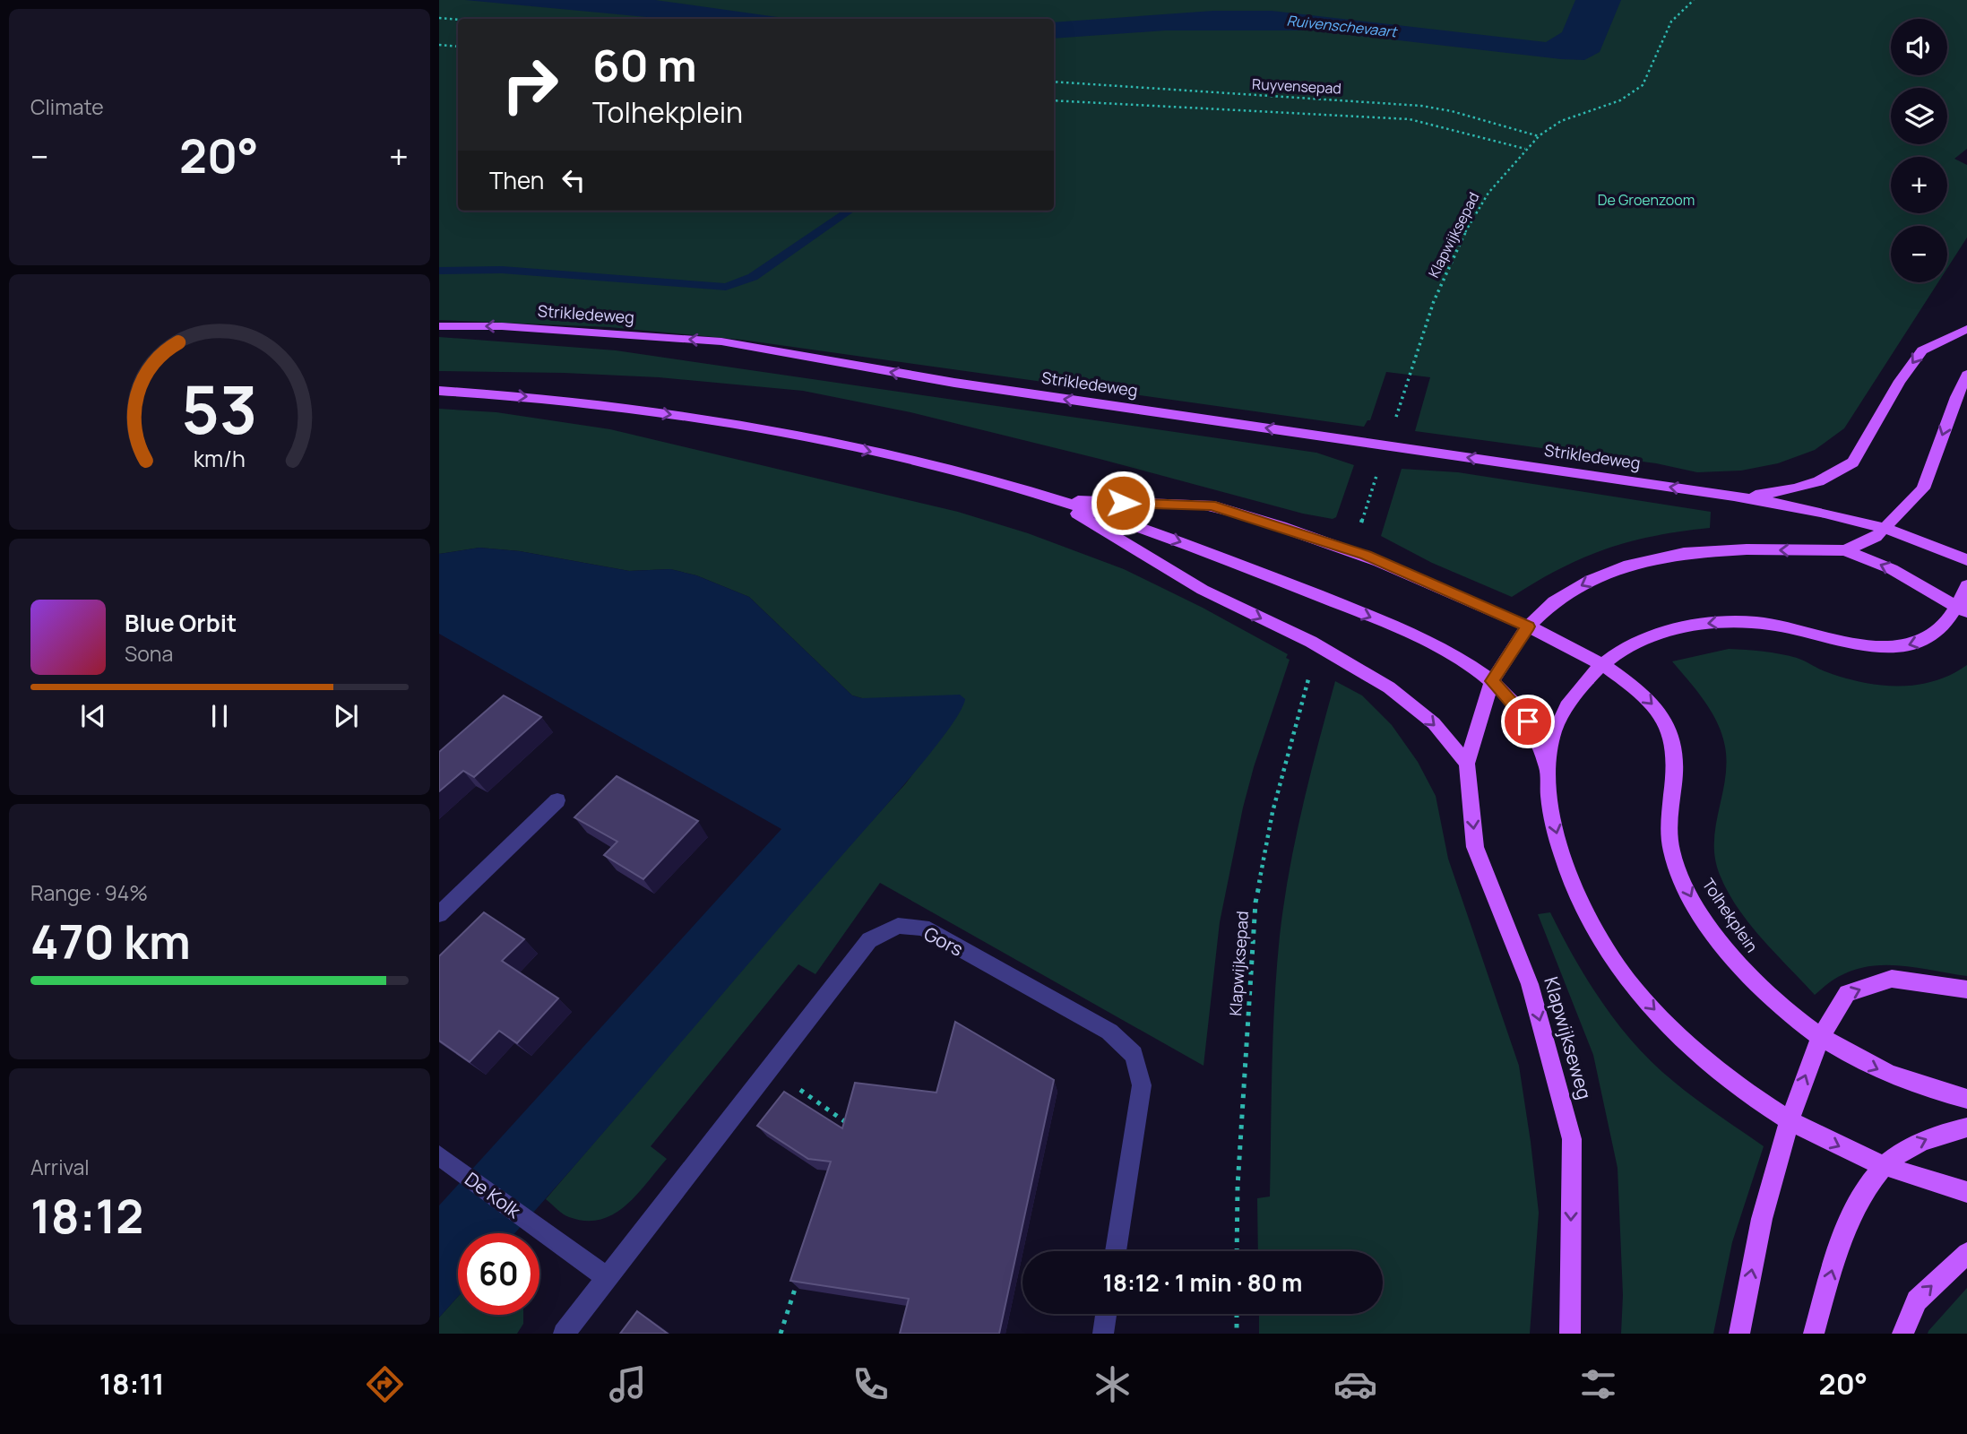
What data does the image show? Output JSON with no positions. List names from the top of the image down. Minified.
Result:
{"streets":{"main road":["Strikledeweg","Tolhekplein","Klapwijkseweg"],"street":["Gors","De Kolk"],"path":["Ruyvensepad","Klapwijksepad"]},"crossings":[["Ruyvensepad","Klapwijksepad"],["Gors","De Kolk"]],"one_way":["Klapwijkseweg"],"water":["Ruivenschevaart"],"parks":["De Groenzoom"],"page":{"tile":["Climate",["Range · 94%","470 km"],["Arrival","18:12"]],"map_buttons":["+","−"],"turn":["60 m","Tolhekplein"],"heat":["−","20°","+"],"then":"Then","song":["Blue Orbit","Sona"],"limit":"60","trip":"18:12 · 1 min · 80 m","tabs":["18:11","20°"],"gauge":["53","km/h"]}}
